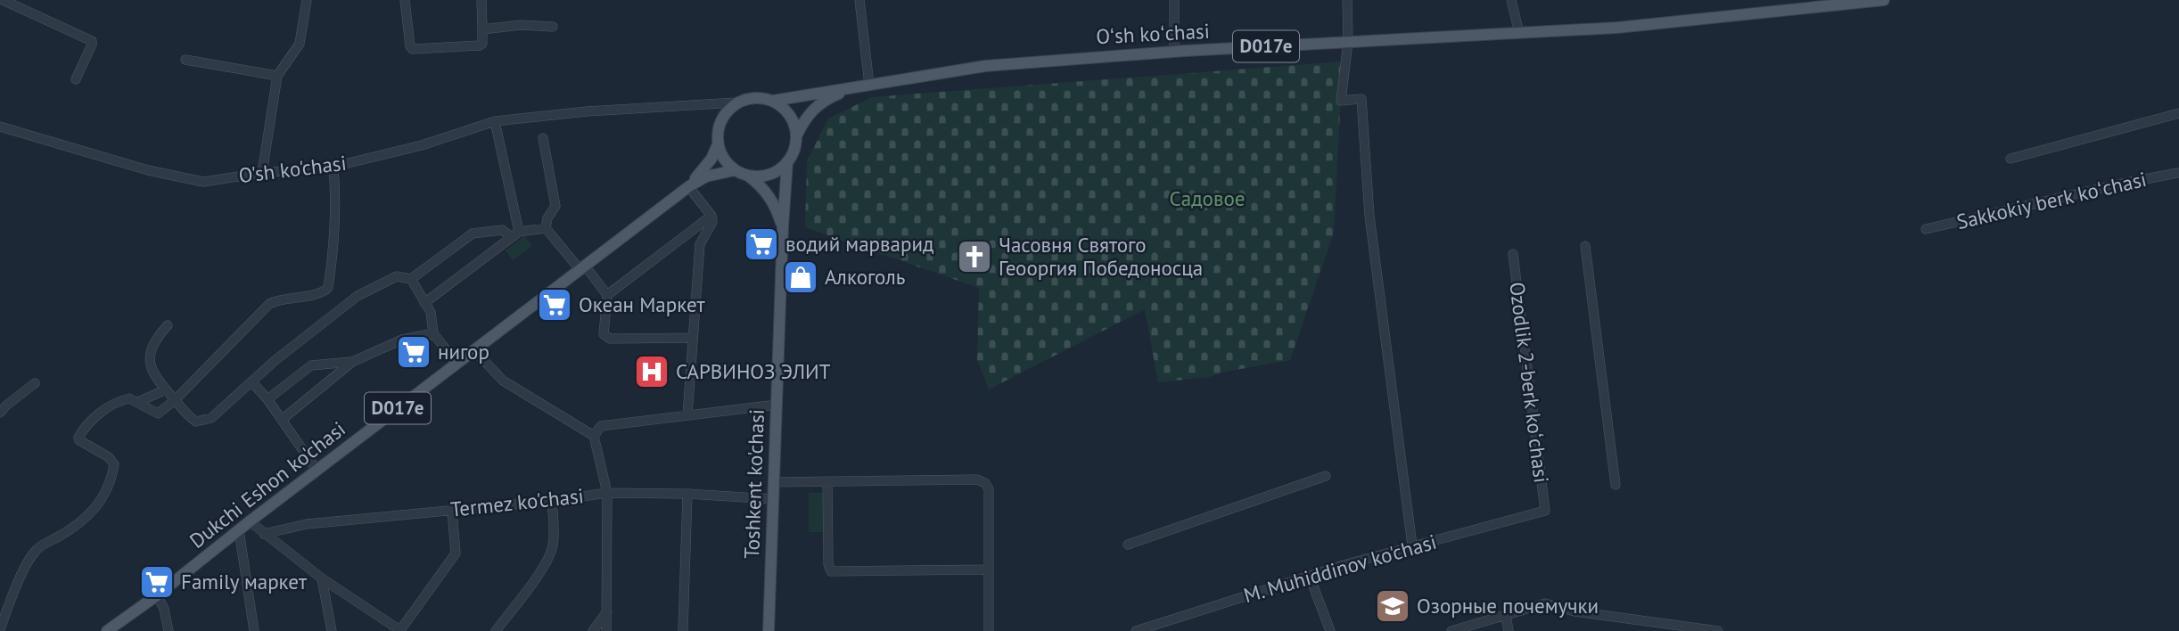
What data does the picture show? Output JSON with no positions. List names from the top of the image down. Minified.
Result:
{"streets":{"main road":["Oʻsh koʻchasi","D017e","Toshkent ko'chasi","Dukchi Eshon ko'chasi"],"street":["O'sh ko'chasi","Sakkokiy berk koʻchasi","Ozodlik 2-berk koʻchasi","Termez ko'chasi","M. Muhiddinov ko'chasi"]},"crossings":[["Oʻsh koʻchasi","D017e"],["D017e","O'sh ko'chasi"],["D017e","Toshkent ko'chasi"],["D017e","Dukchi Eshon ko'chasi"],["O'sh ko'chasi","Toshkent ko'chasi"],["Ozodlik 2-berk koʻchasi","M. Muhiddinov ko'chasi"],["Toshkent ko'chasi","Termez ko'chasi"]],"parks":["Садовое"],"places":{"supermarket":["водий марварид","Океан Маркет","нигор","Family маркет"],"church":["Часовня Святого Геооргия Победоносца"],"shop":["Алкоголь"],"hospital":["САРВИНОЗ ЭЛИТ"],"school or university":["Озорные почемучки"]}}
